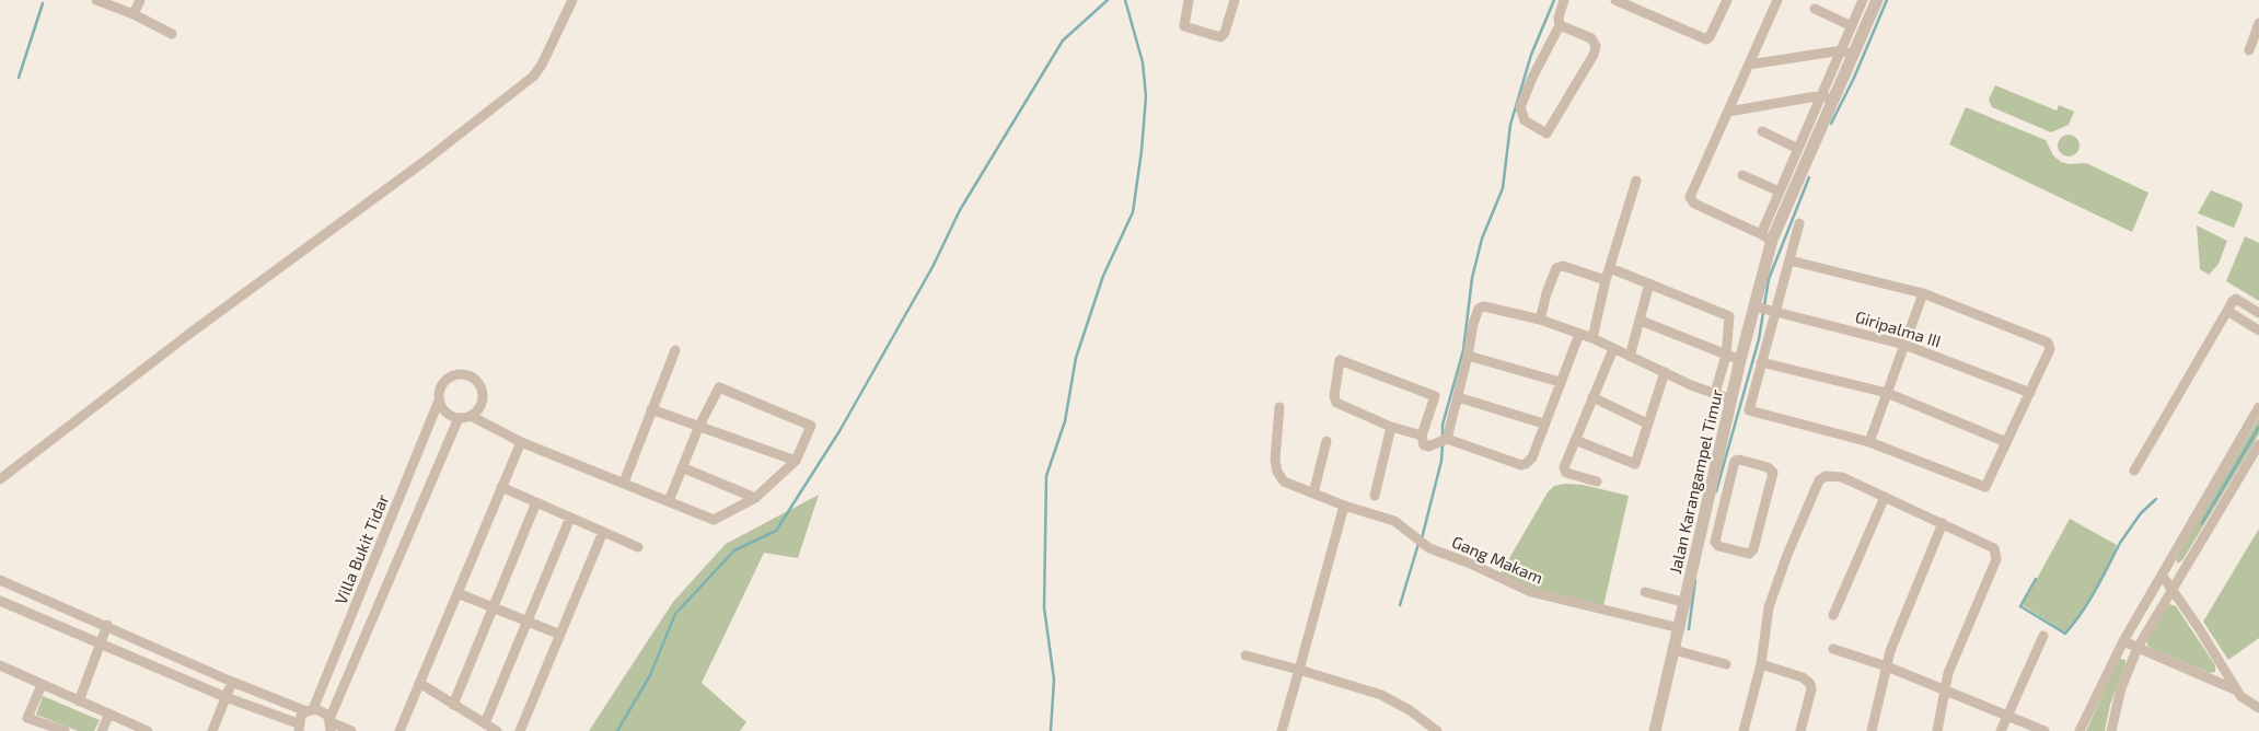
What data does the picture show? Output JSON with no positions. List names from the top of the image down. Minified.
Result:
{"streets":{"street":["Giripalma III","Jalan Karangampel Timur","Villa Bukit Tidar","Gang Makam"]},"crossings":[["Giripalma III","Jalan Karangampel Timur"],["Jalan Karangampel Timur","Gang Makam"]]}
